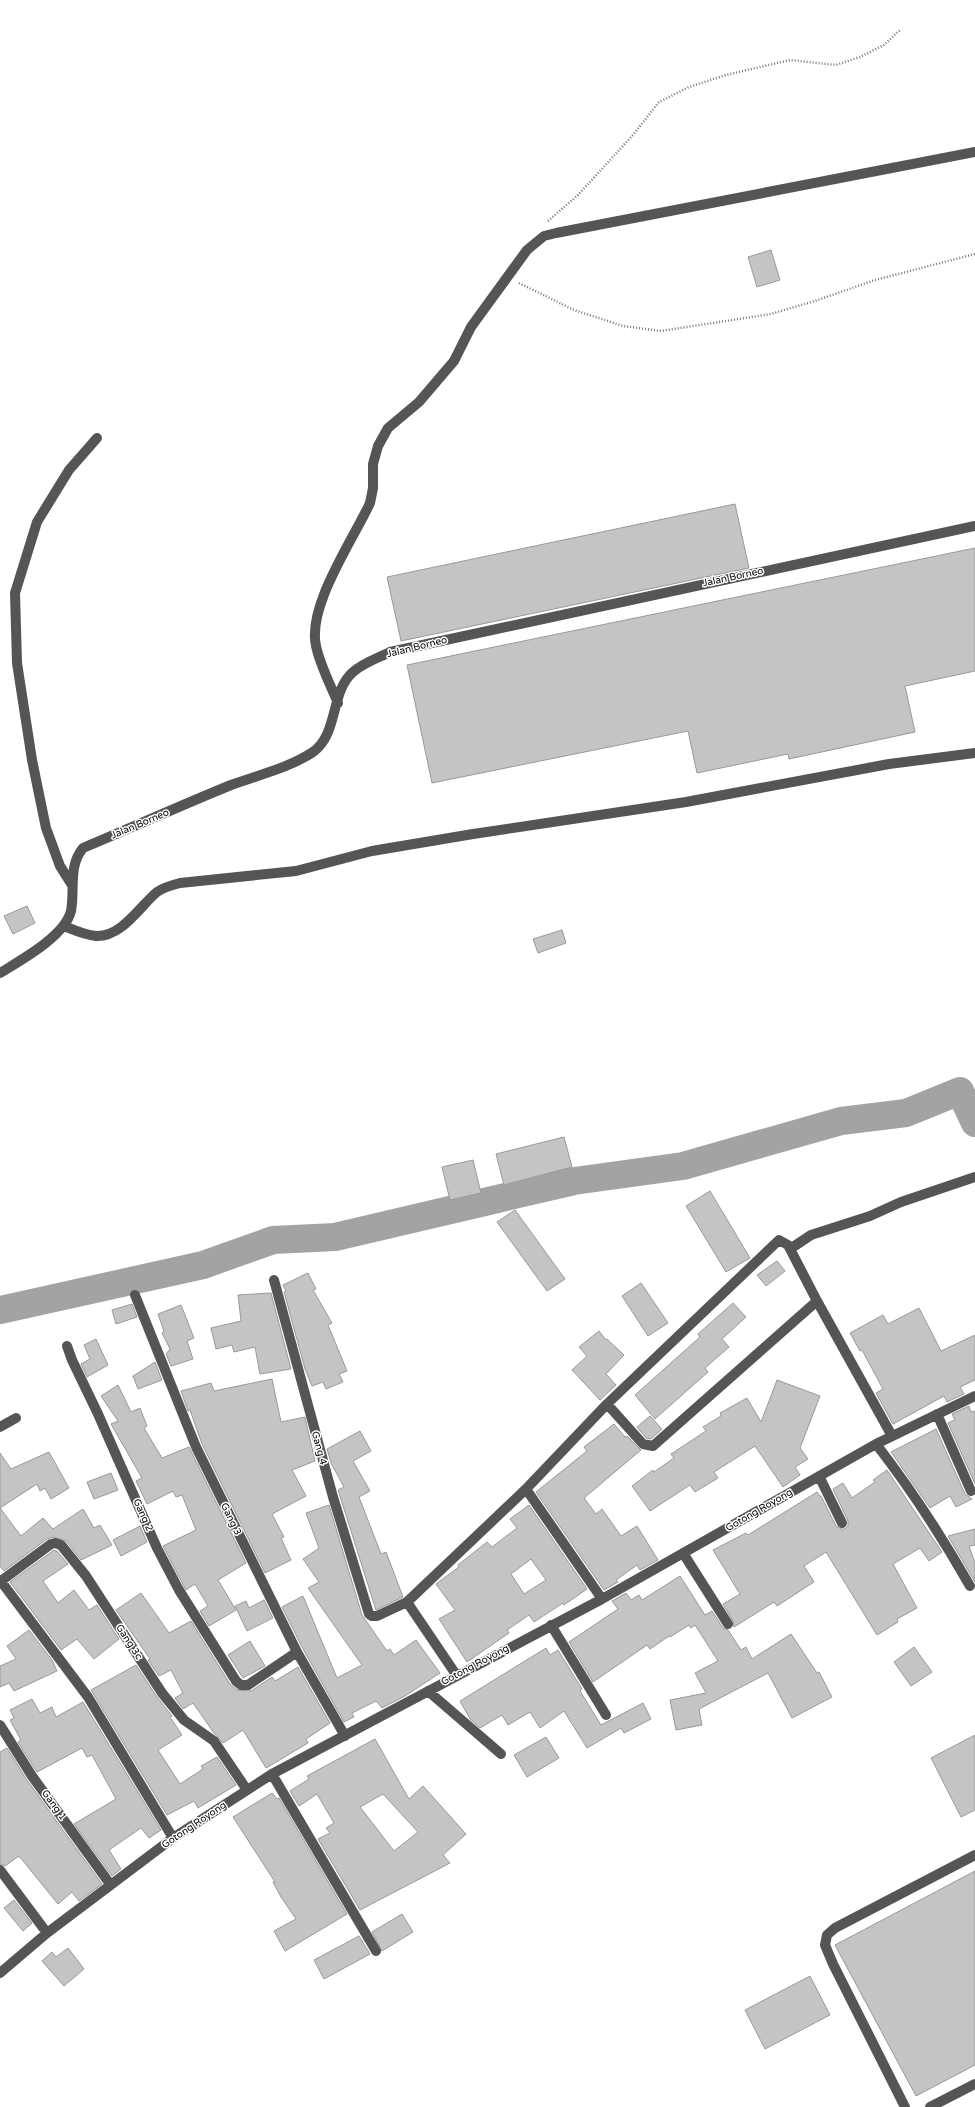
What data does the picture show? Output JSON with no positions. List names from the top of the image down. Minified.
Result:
{"streets":{"street":["Jalan Borneo","Gang 4","Gotong Royong","Gang 2","Gang 3","Gang 3c","Gang 1"]},"crossings":[["Gotong Royong","Gang 3"],["Gotong Royong","Gang 3c"],["Gotong Royong","Gang 1"],["Gang 2","Gang 3"]]}
